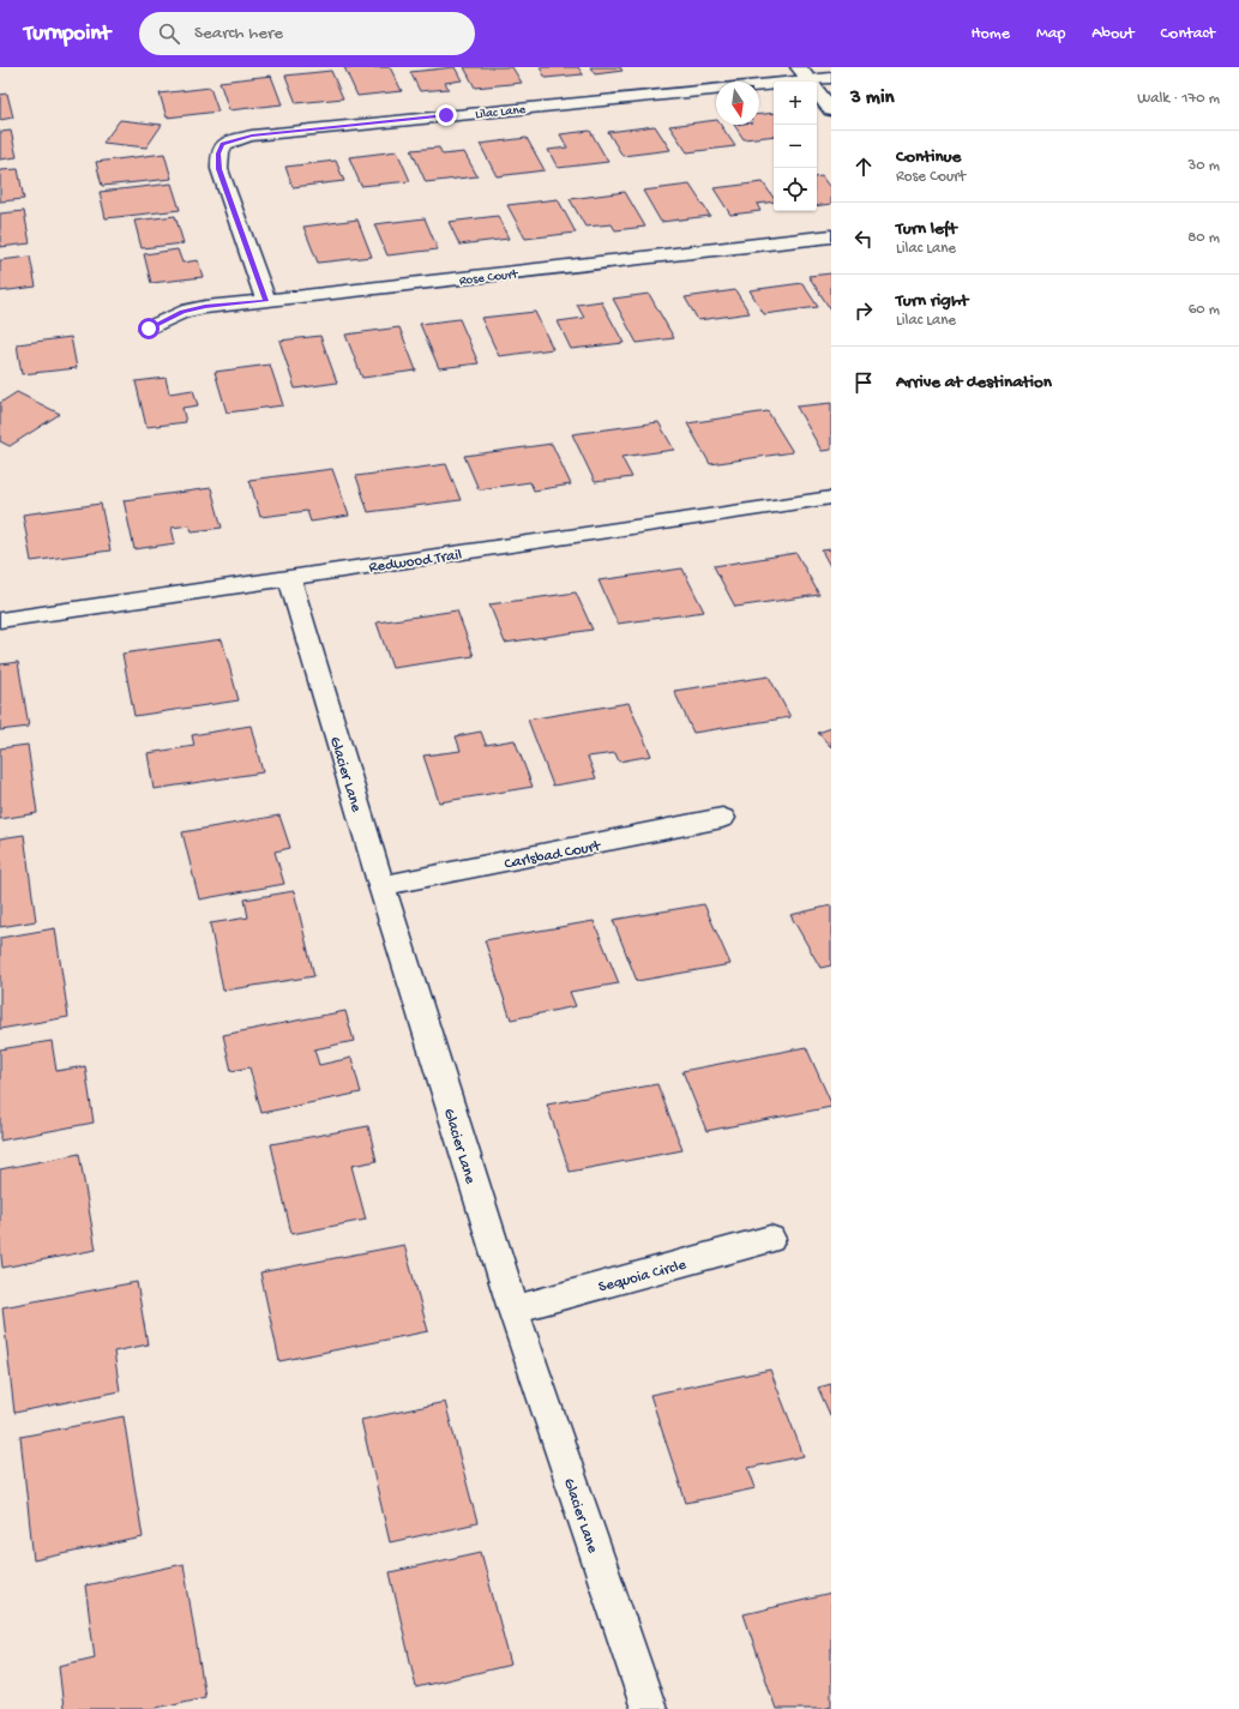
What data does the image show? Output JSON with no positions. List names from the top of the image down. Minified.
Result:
{"streets":{"street":["Lilac Lane","Rose Court","Redwood Trail","Glacier Lane","Carlsbad Court","Sequoia Circle"]},"crossings":[["Lilac Lane","Rose Court"],["Redwood Trail","Glacier Lane"],["Glacier Lane","Carlsbad Court"],["Glacier Lane","Sequoia Circle"]],"north":"bottom","page":{"header":"Turnpoint","search":"Search here","nav":["Home","Map","About","Contact"],"heading":["3 min","Walk · 170 m"],"map_buttons":["+","−"],"list":[["Continue","Rose Court","30 m"],["Turn left","Lilac Lane","80 m"],["Turn right","Lilac Lane","60 m"],"Arrive at destination"]}}
